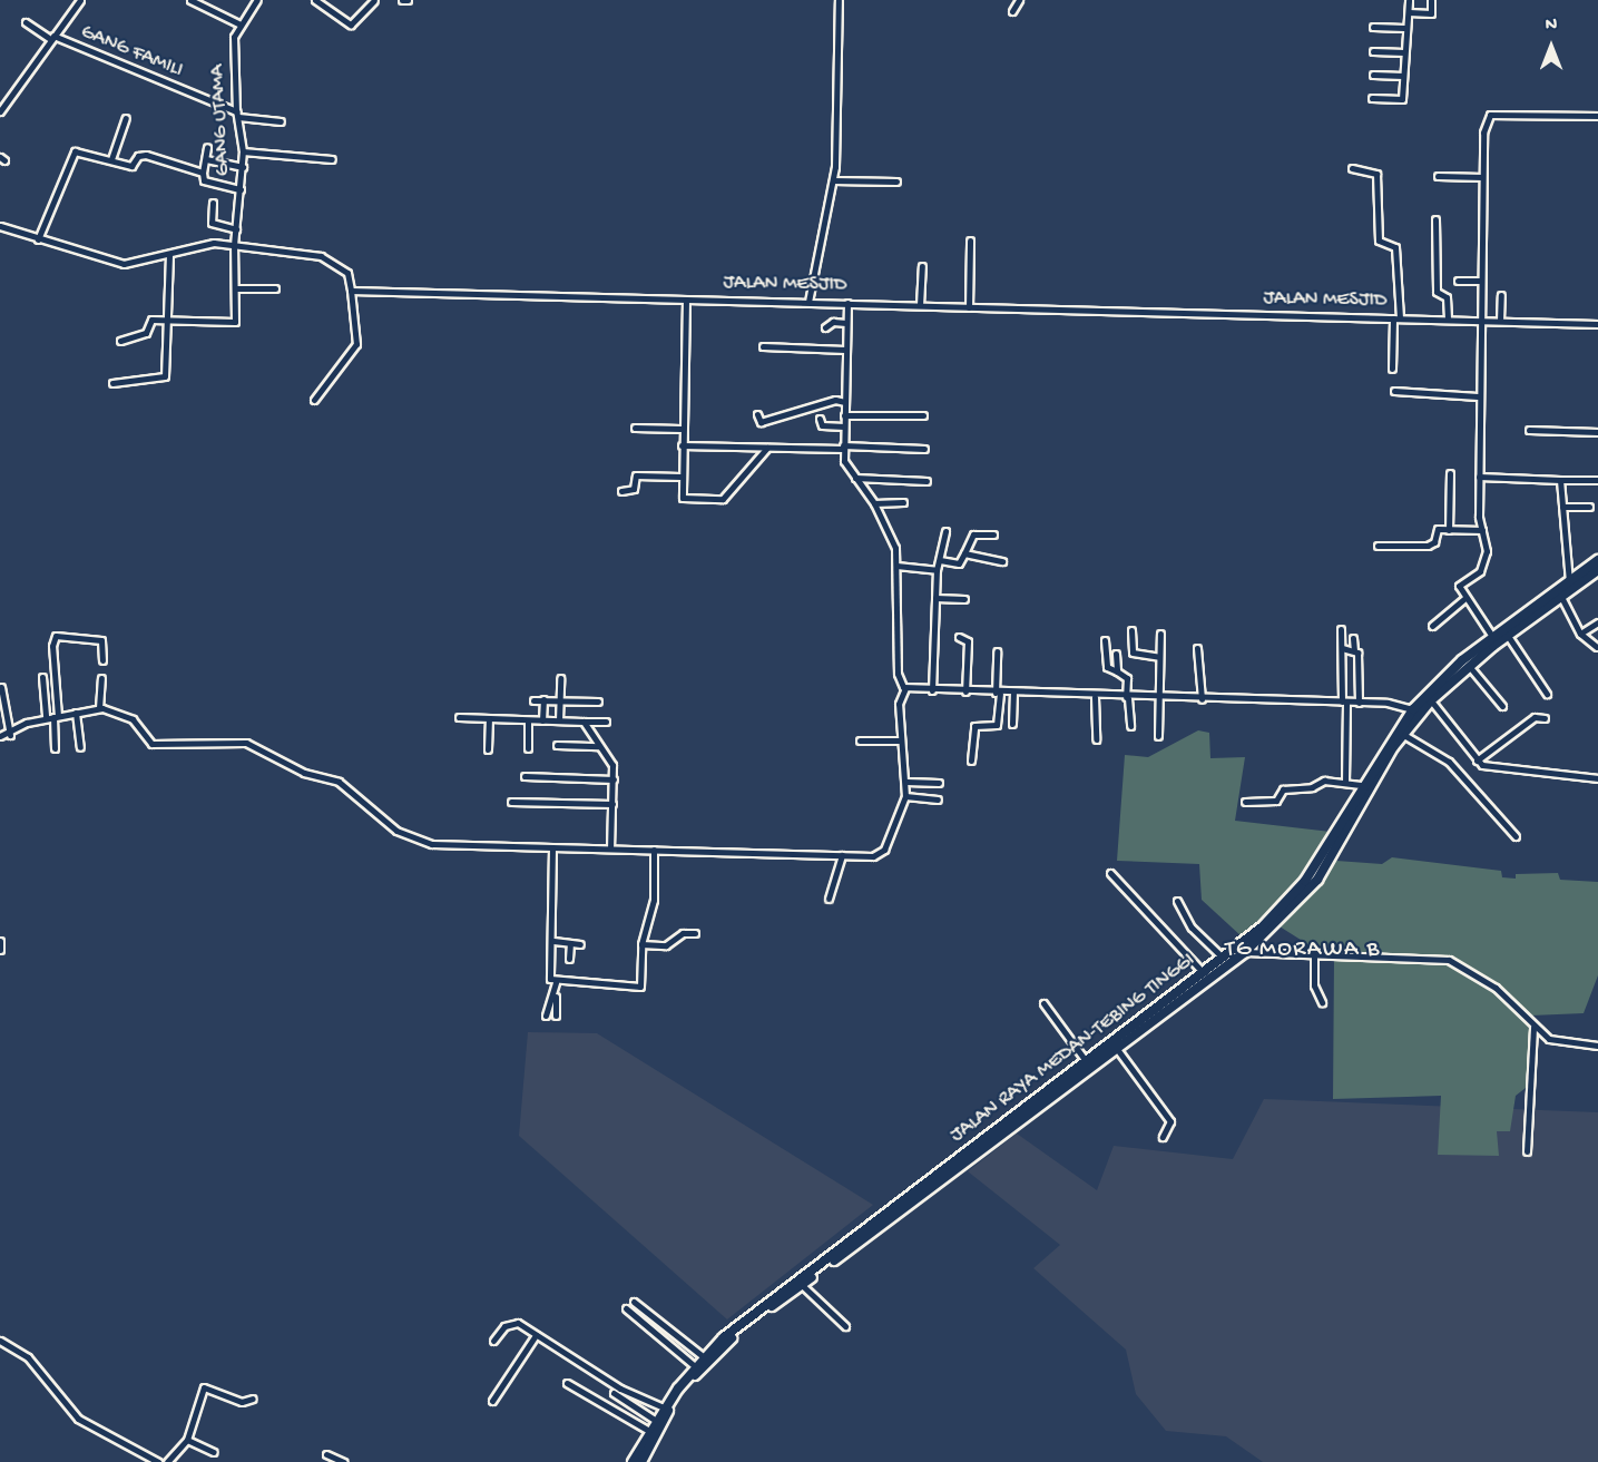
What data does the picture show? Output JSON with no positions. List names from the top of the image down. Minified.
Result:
{"streets":{"highway":["JALAN RAYA MEDAN-TEBING TINGGI"],"street":["GANG FAMILI","GANG UTAMA","JALAN MESJID"]},"crossings":[["GANG FAMILI","GANG UTAMA"]],"districts":["TG MORAWA B"],"north":"top"}
